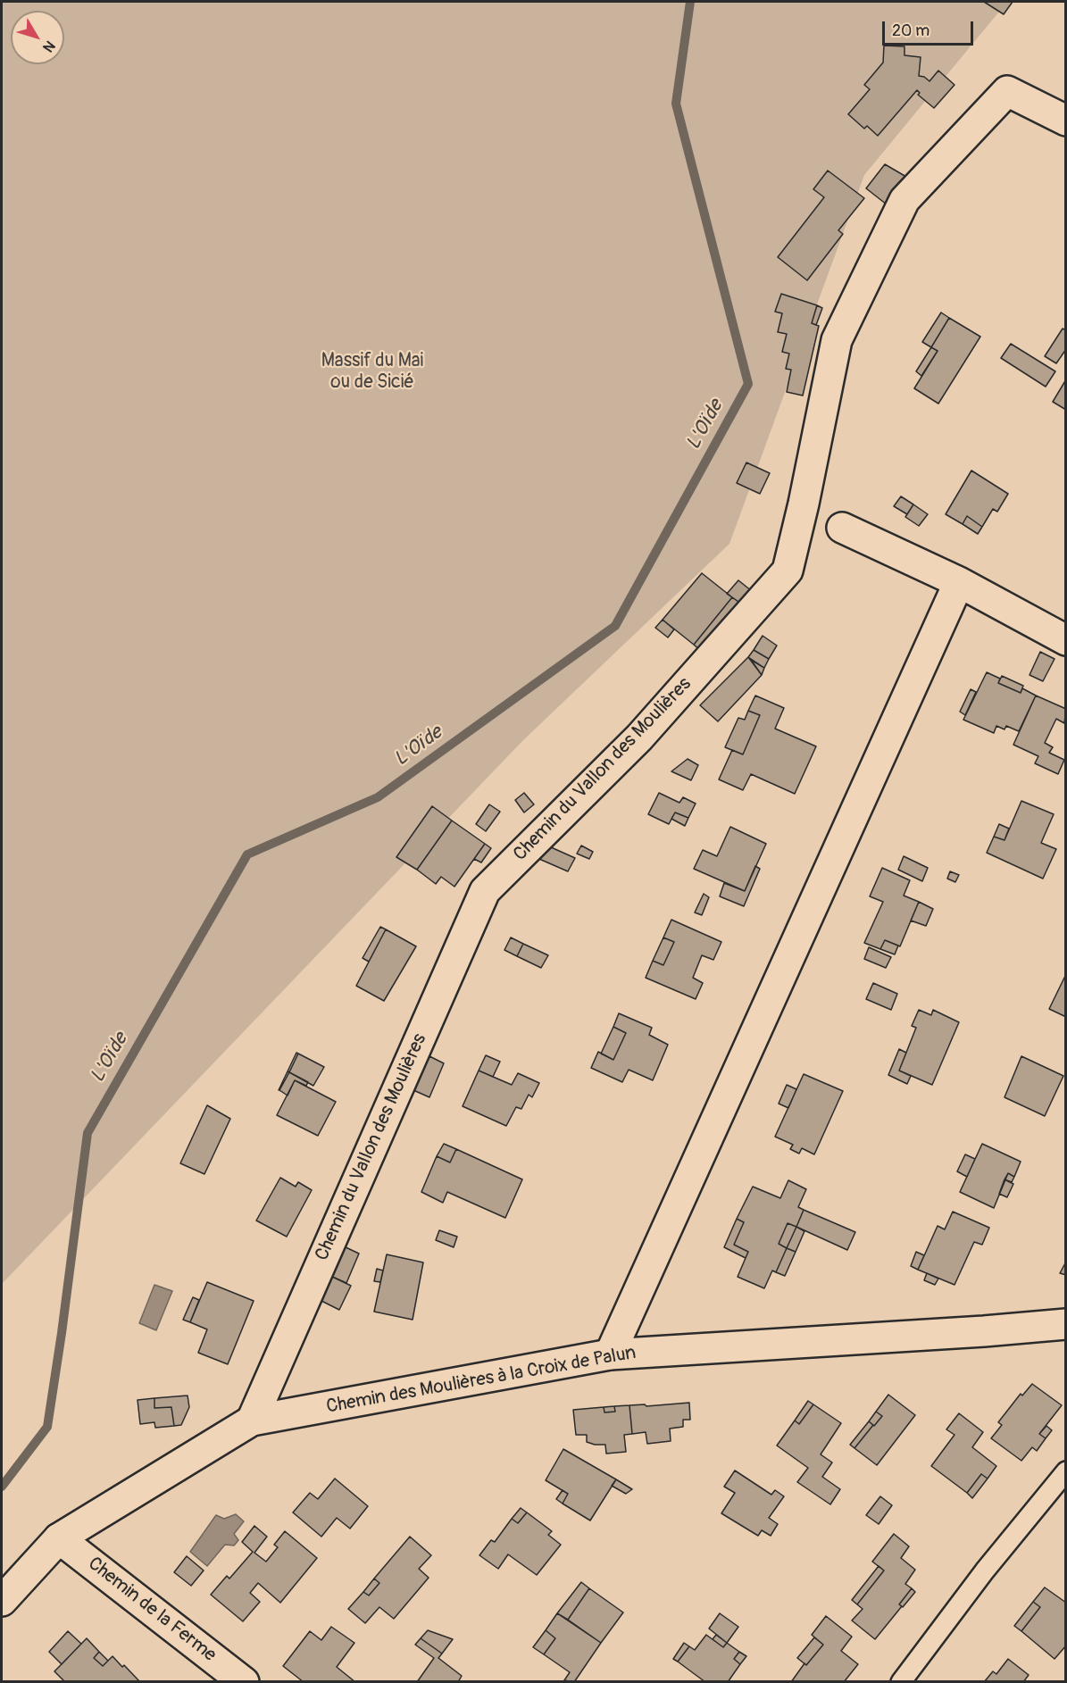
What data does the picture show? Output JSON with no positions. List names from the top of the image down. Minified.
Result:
{"streets":{"street":["Chemin du Vallon des Moulières","Chemin des Moulières à la Croix de Palun","Chemin de la Ferme"]},"crossings":[["Chemin du Vallon des Moulières","Chemin des Moulières à la Croix de Palun"],["Chemin des Moulières à la Croix de Palun","Chemin de la Ferme"]],"water":["L'Oïde"],"parks":["Massif du Mai ou de Sicié"],"scale_bar":"20 m","north":"bottom right"}
